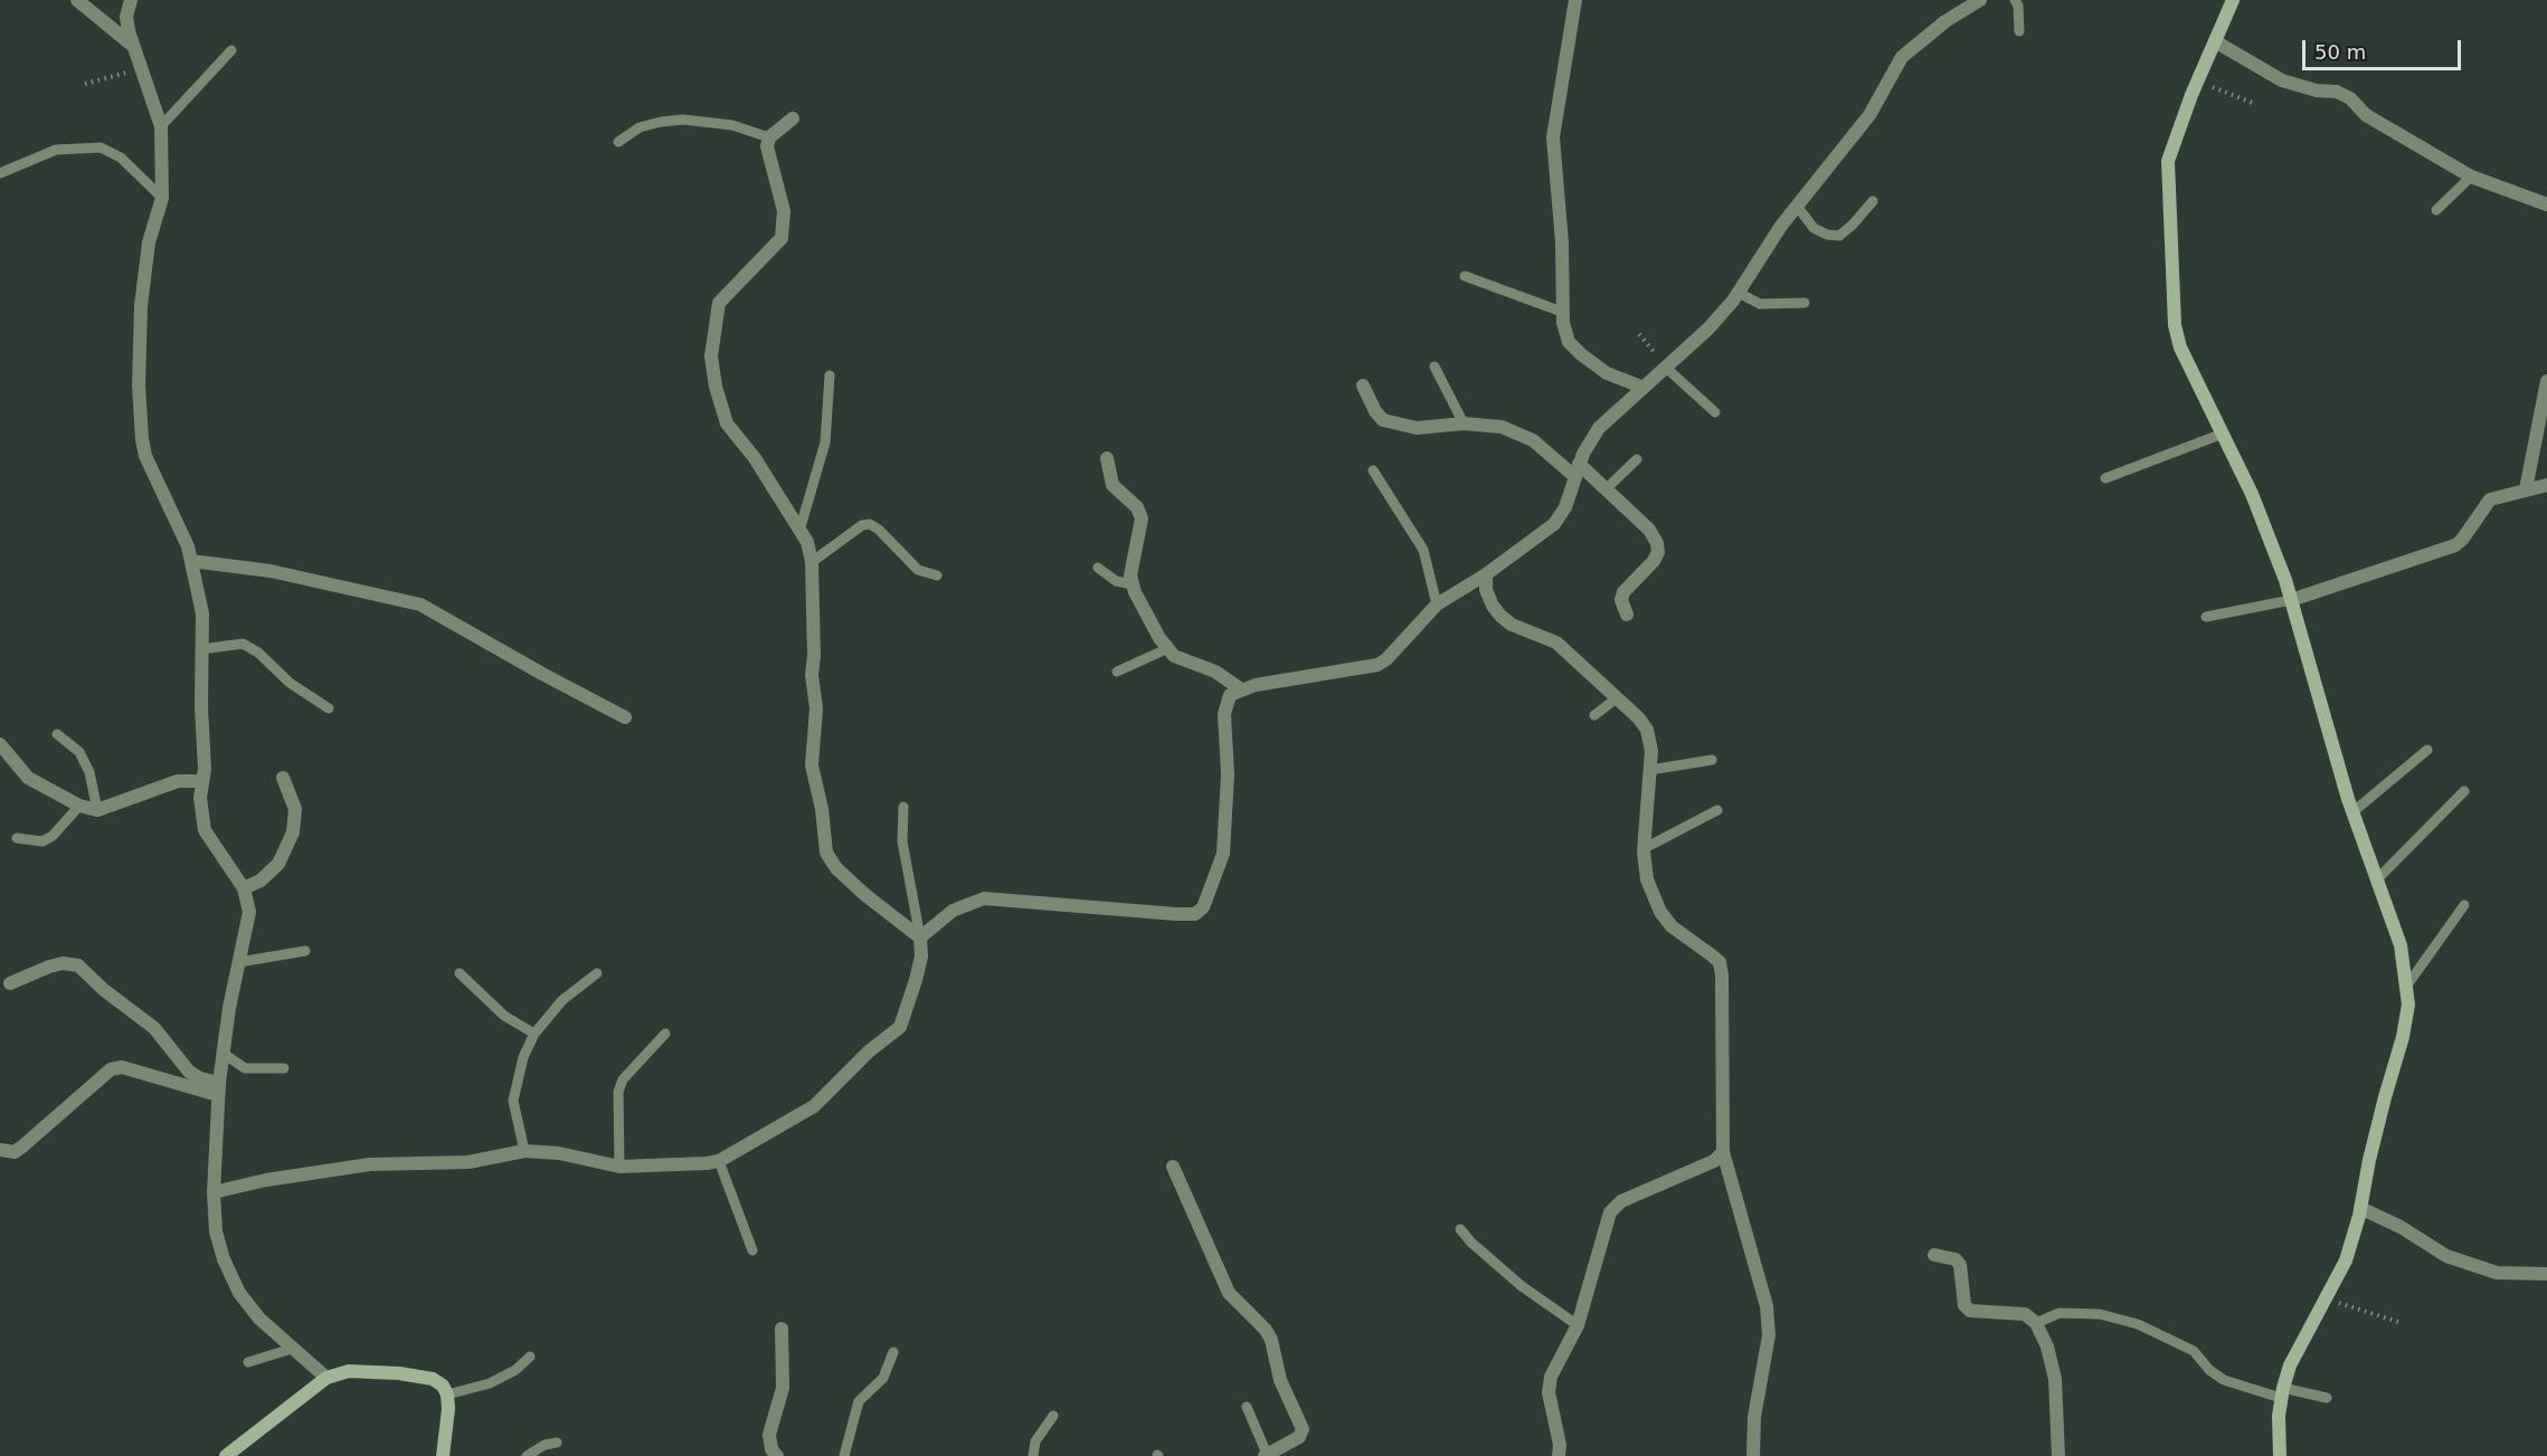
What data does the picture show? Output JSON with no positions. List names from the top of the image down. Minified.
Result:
{"scale_bar":"50 m"}
